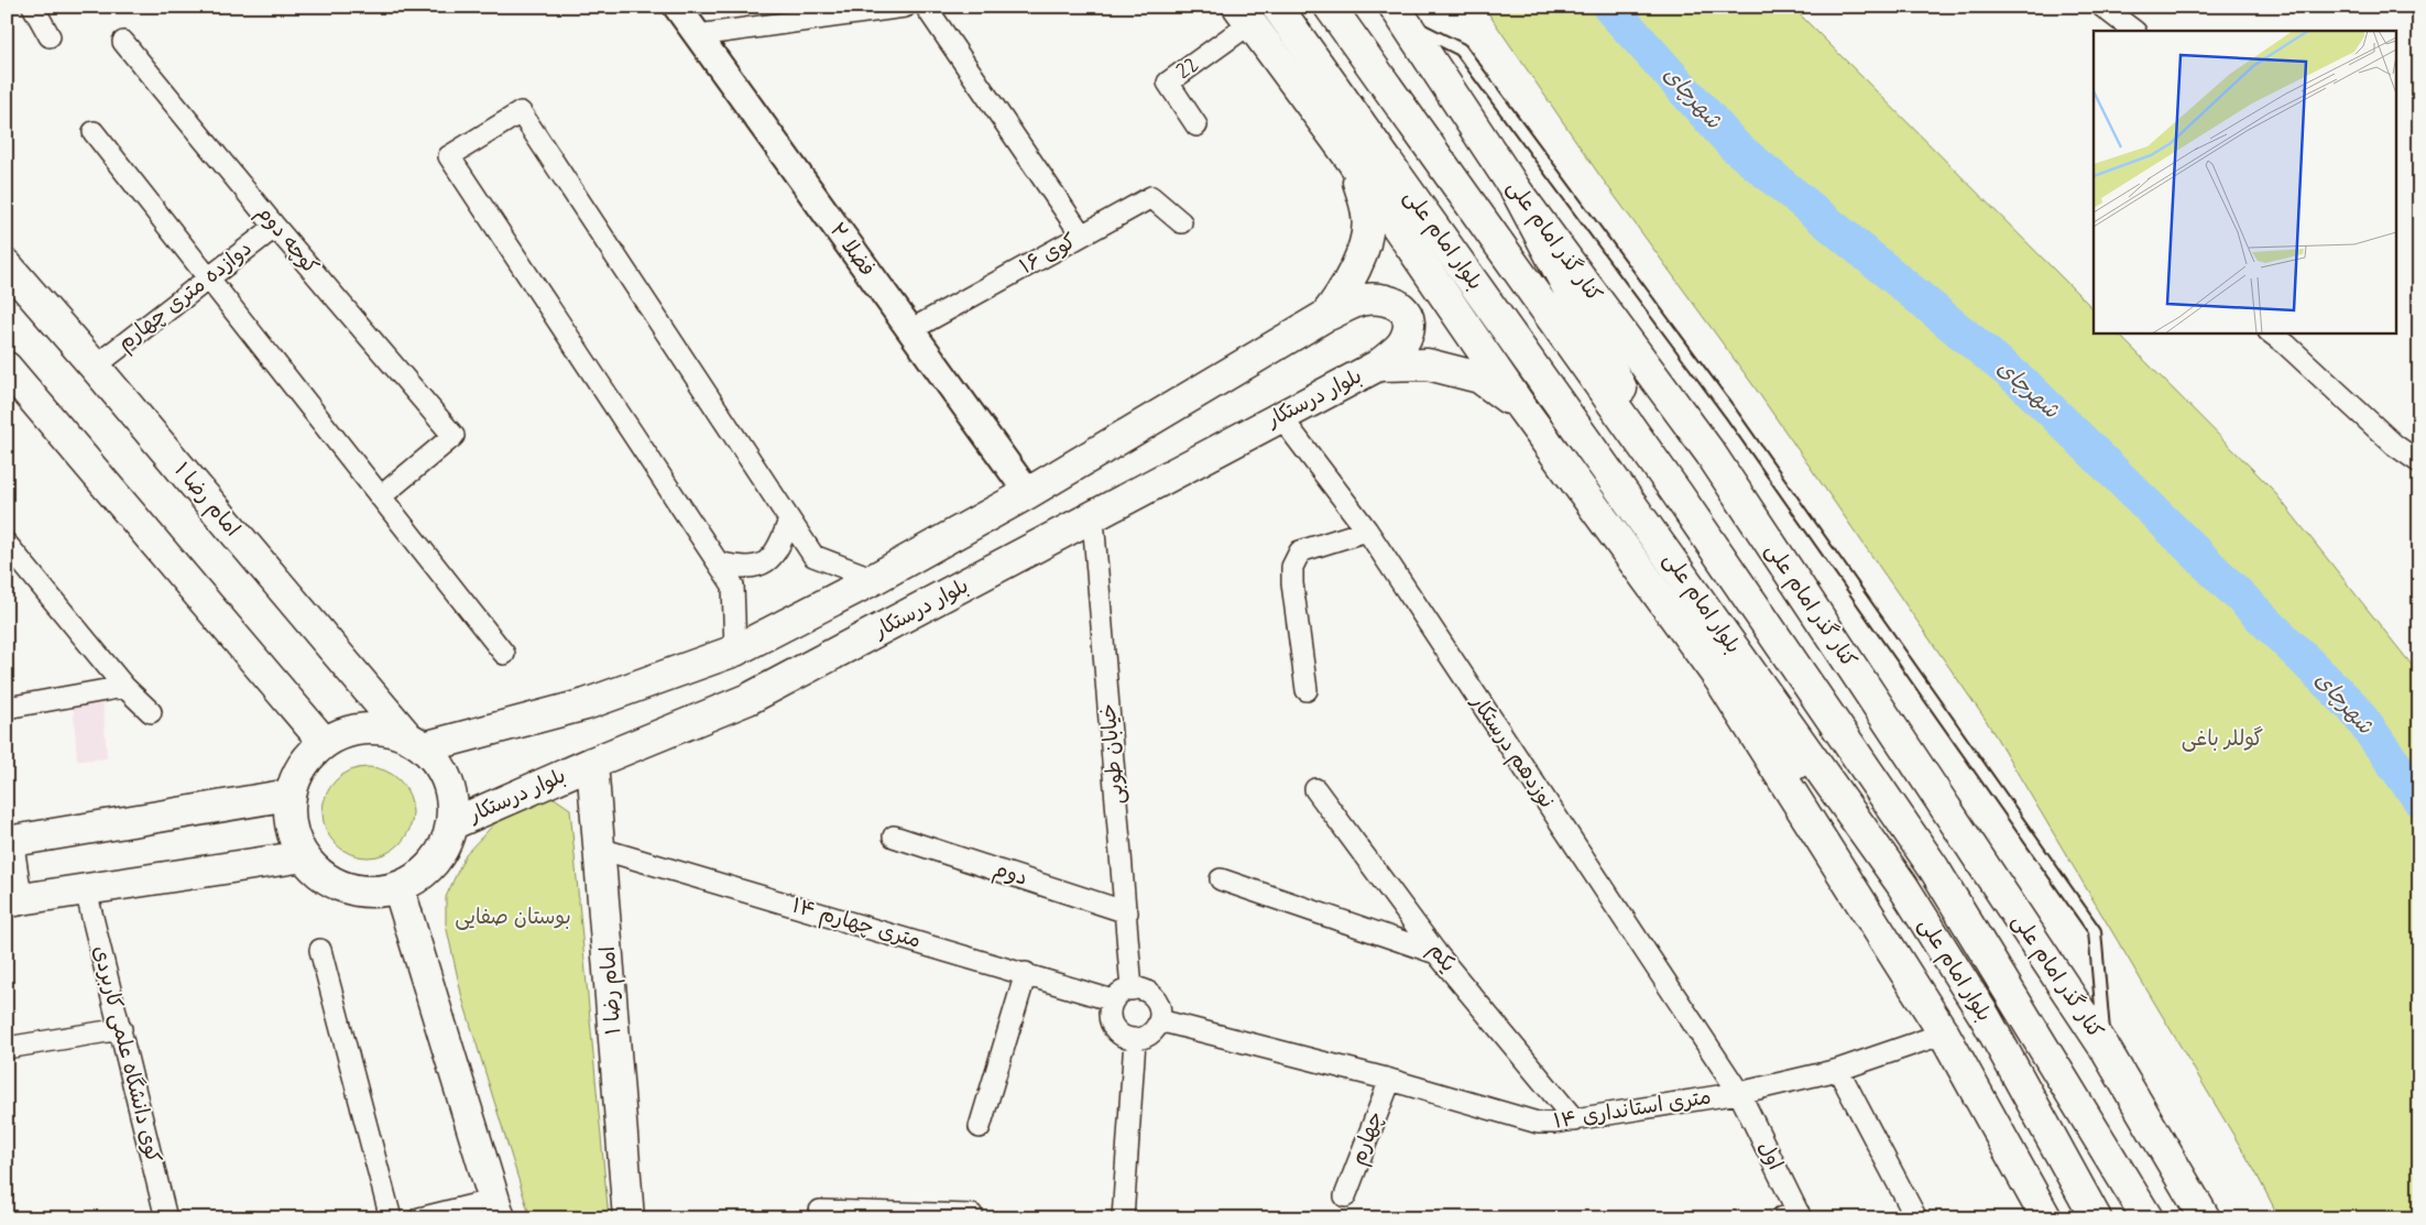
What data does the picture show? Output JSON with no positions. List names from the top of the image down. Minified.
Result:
{"streets":{"main road":["بلوار امام علی","کنار گذر امام علی","بلوار درستکار","امام رضا ۱"],"street":["22","کوچه دوم","فضلا ۲","کوی ۱۶","دوازده متری چهارم","نوزدهم درستکار","خیابان طوبی","دوم","۱۴ متری چهارم","یکم","کوی دانشگاه علمی کاربردی","۱۴ متری استانداری","چهارم","اول"]},"crossings":[["کوچه دوم","دوازده متری چهارم"],["فضلا ۲","کوی ۱۶"],["دوازده متری چهارم","امام رضا ۱"],["بلوار درستکار","امام رضا ۱"],["بلوار درستکار","نوزدهم درستکار"],["بلوار درستکار","خیابان طوبی"],["امام رضا ۱","۱۴ متری چهارم"],["نوزدهم درستکار","۱۴ متری استانداری"],["نوزدهم درستکار","اول"],["خیابان طوبی","دوم"],["خیابان طوبی","۱۴ متری چهارم"],["خیابان طوبی","۱۴ متری استانداری"],["۱۴ متری چهارم","۱۴ متری استانداری"],["یکم","۱۴ متری استانداری"],["۱۴ متری استانداری","چهارم"],["۱۴ متری استانداری","اول"]],"water":["شهرچای"],"parks":["گوللر باغی","بوستان صفایی"]}
